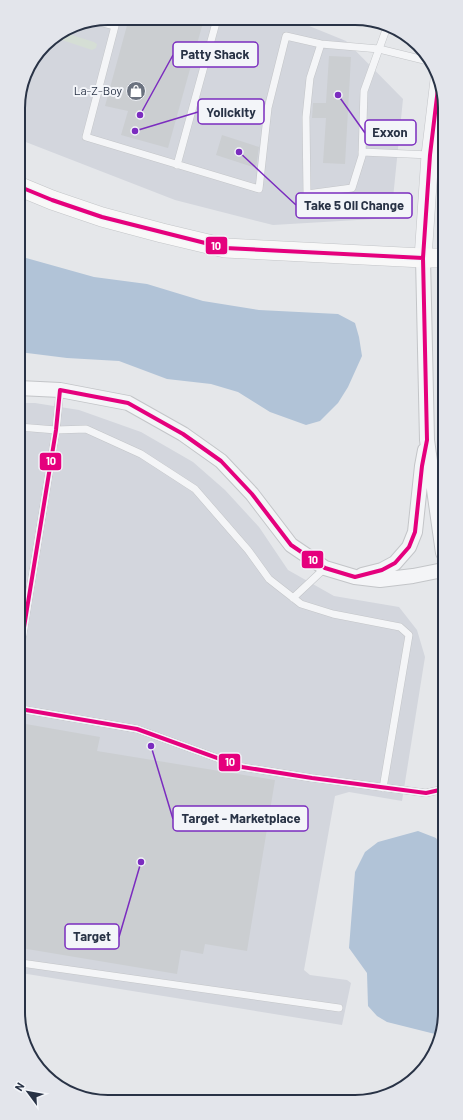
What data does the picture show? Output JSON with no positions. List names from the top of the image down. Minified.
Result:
{"places":{"shop":["La-Z-Boy"],"other":["Exxon","Patty Shack","Yolickity","Take 5 Oil Change","Target - Marketplace","Target"]},"lines":["transit line 10"],"north":"top left"}
